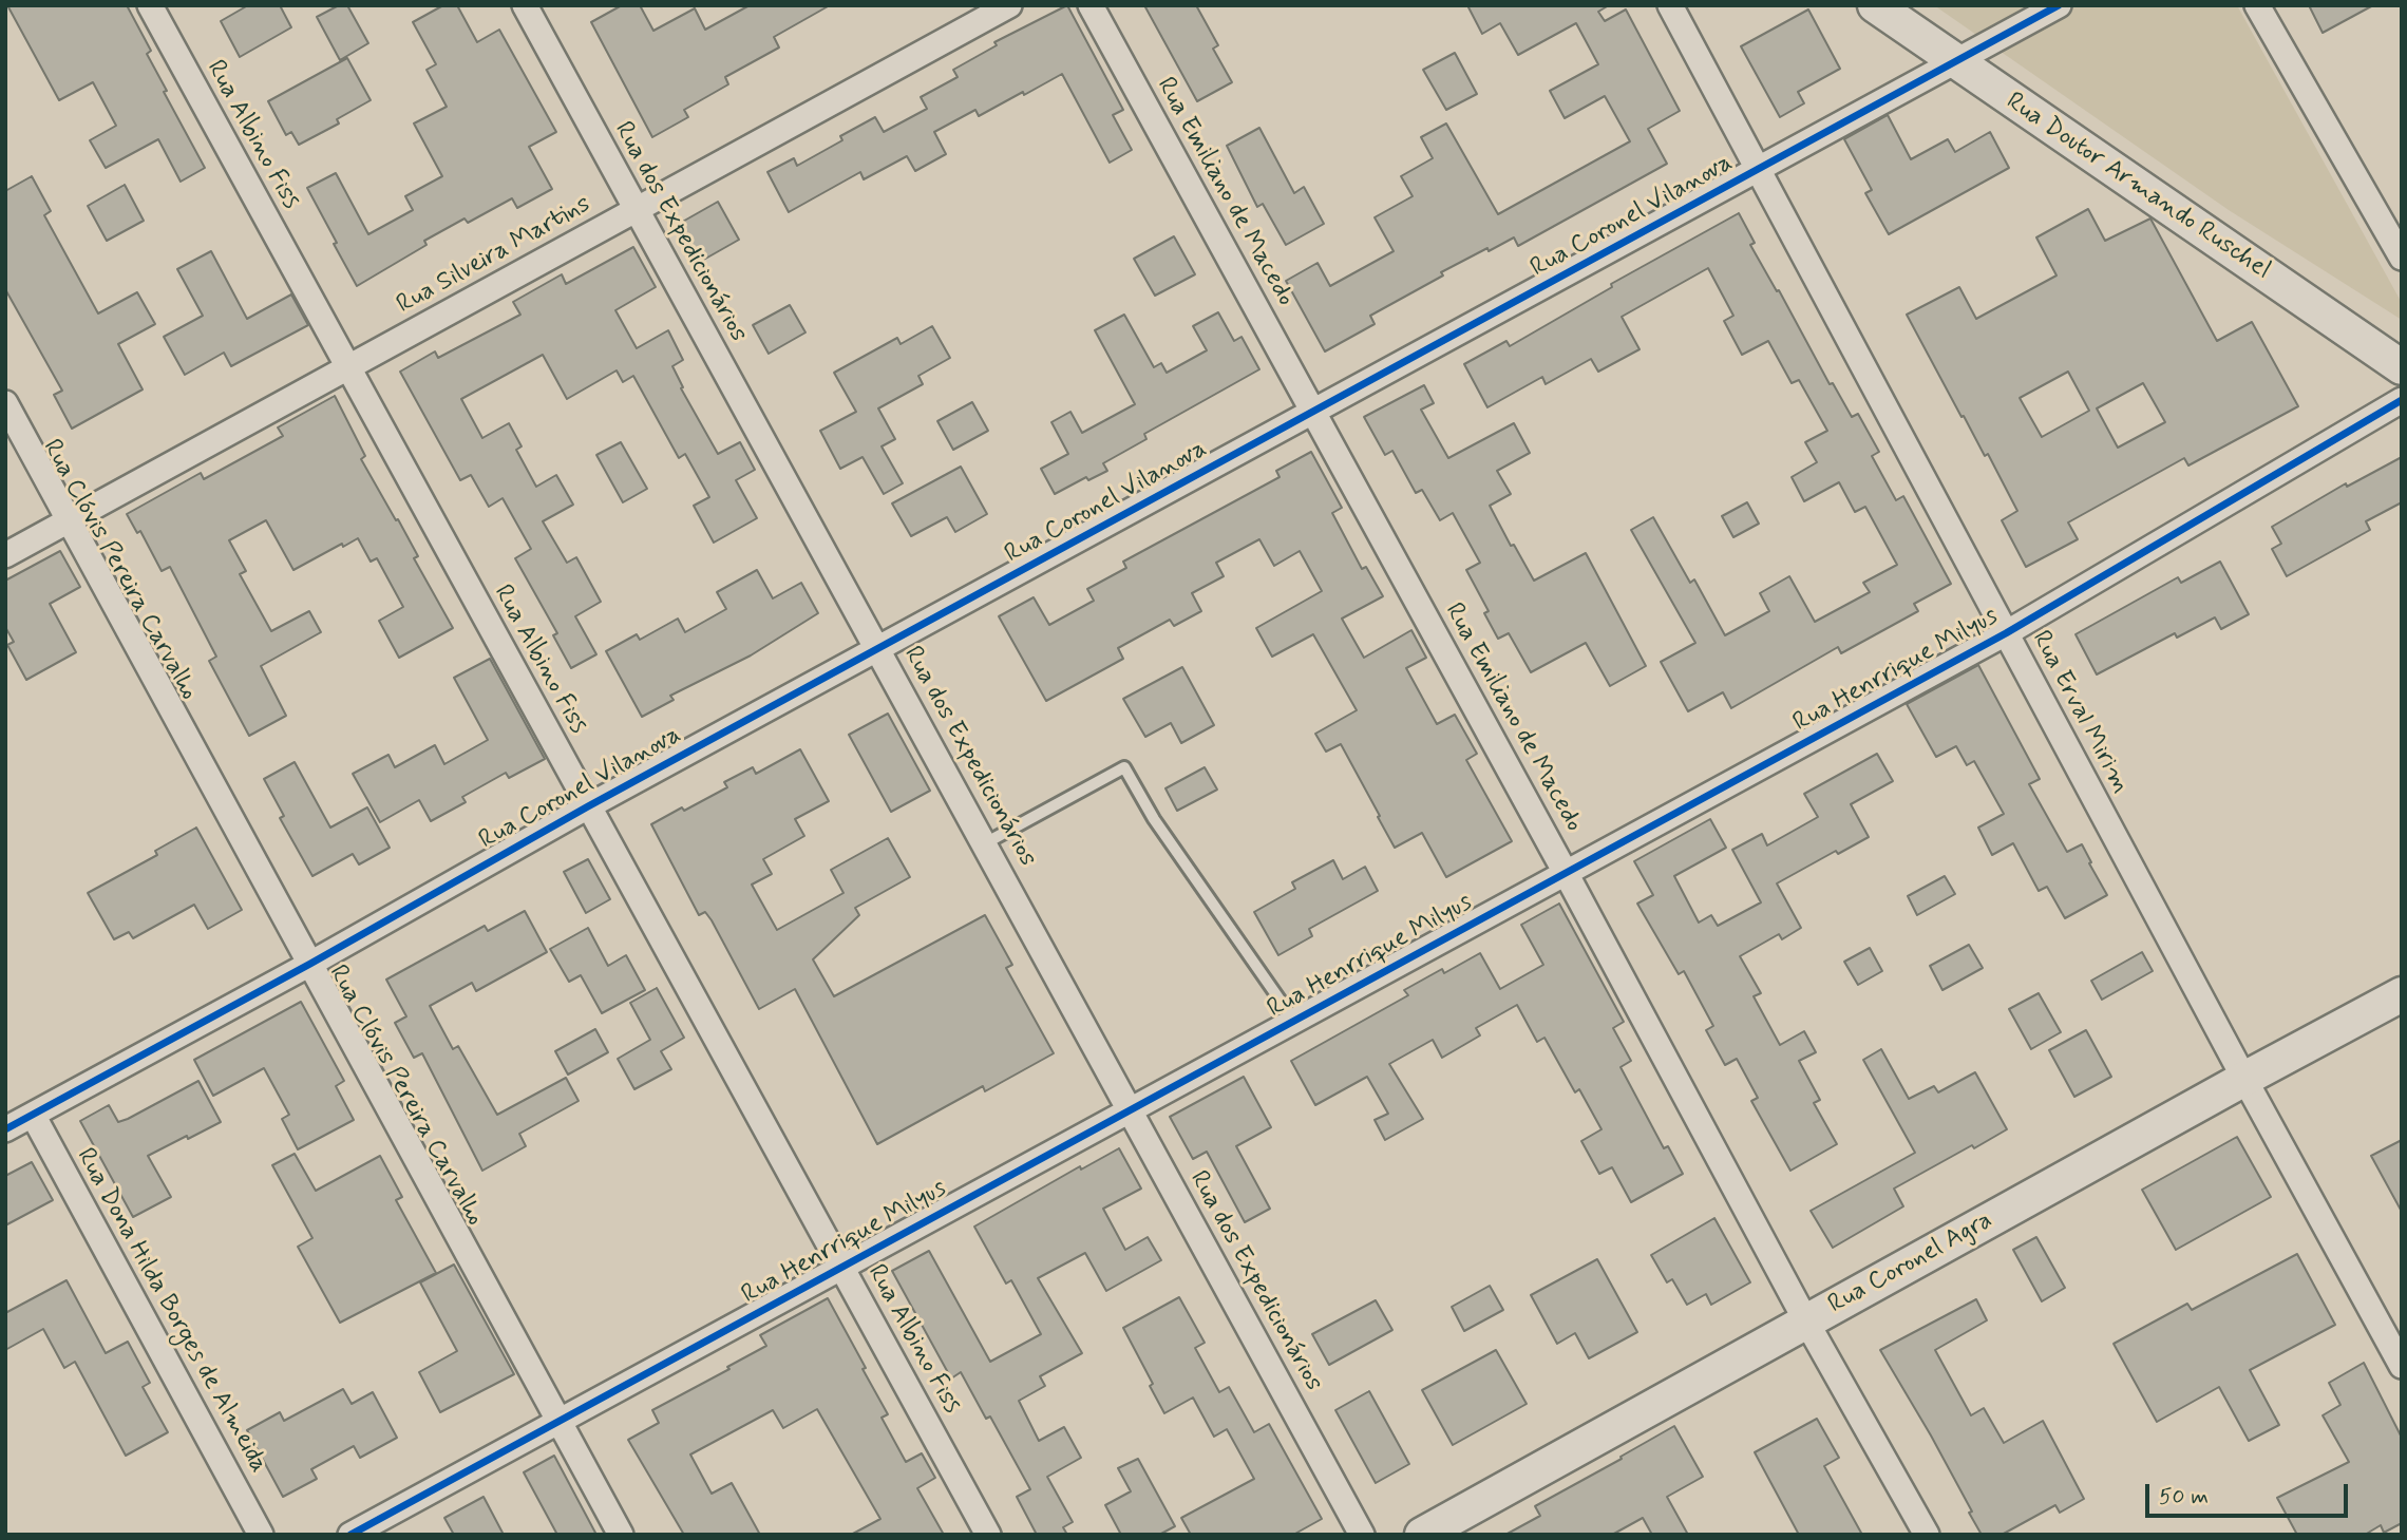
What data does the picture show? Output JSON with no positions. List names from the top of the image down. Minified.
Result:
{"streets":{"street":["Rua Albino Fiss","Rua Doutor Armando Ruschel","Rua Emiliano de Macedo","Rua Coronel Vilanova","Rua dos Expedicionários","Rua Silveira Martins","Rua Clóvis Pereira Carvalho","Rua Henrrique Milyus","Rua Erval Mirim","Rua Coronel Agra","Rua Dona Hilda Borges de Almeida"]},"crossings":[["Rua Albino Fiss","Rua Coronel Vilanova"],["Rua Albino Fiss","Rua Silveira Martins"],["Rua Albino Fiss","Rua Henrrique Milyus"],["Rua Doutor Armando Ruschel","Rua Coronel Vilanova"],["Rua Emiliano de Macedo","Rua Coronel Vilanova"],["Rua Emiliano de Macedo","Rua Henrrique Milyus"],["Rua Emiliano de Macedo","Rua Coronel Agra"],["Rua Coronel Vilanova","Rua dos Expedicionários"],["Rua Coronel Vilanova","Rua Clóvis Pereira Carvalho"],["Rua Coronel Vilanova","Rua Erval Mirim"],["Rua Coronel Vilanova","Rua Dona Hilda Borges de Almeida"],["Rua dos Expedicionários","Rua Silveira Martins"],["Rua dos Expedicionários","Rua Henrrique Milyus"],["Rua Silveira Martins","Rua Clóvis Pereira Carvalho"],["Rua Clóvis Pereira Carvalho","Rua Henrrique Milyus"],["Rua Henrrique Milyus","Rua Erval Mirim"],["Rua Erval Mirim","Rua Coronel Agra"]],"scale_bar":"50 m"}
